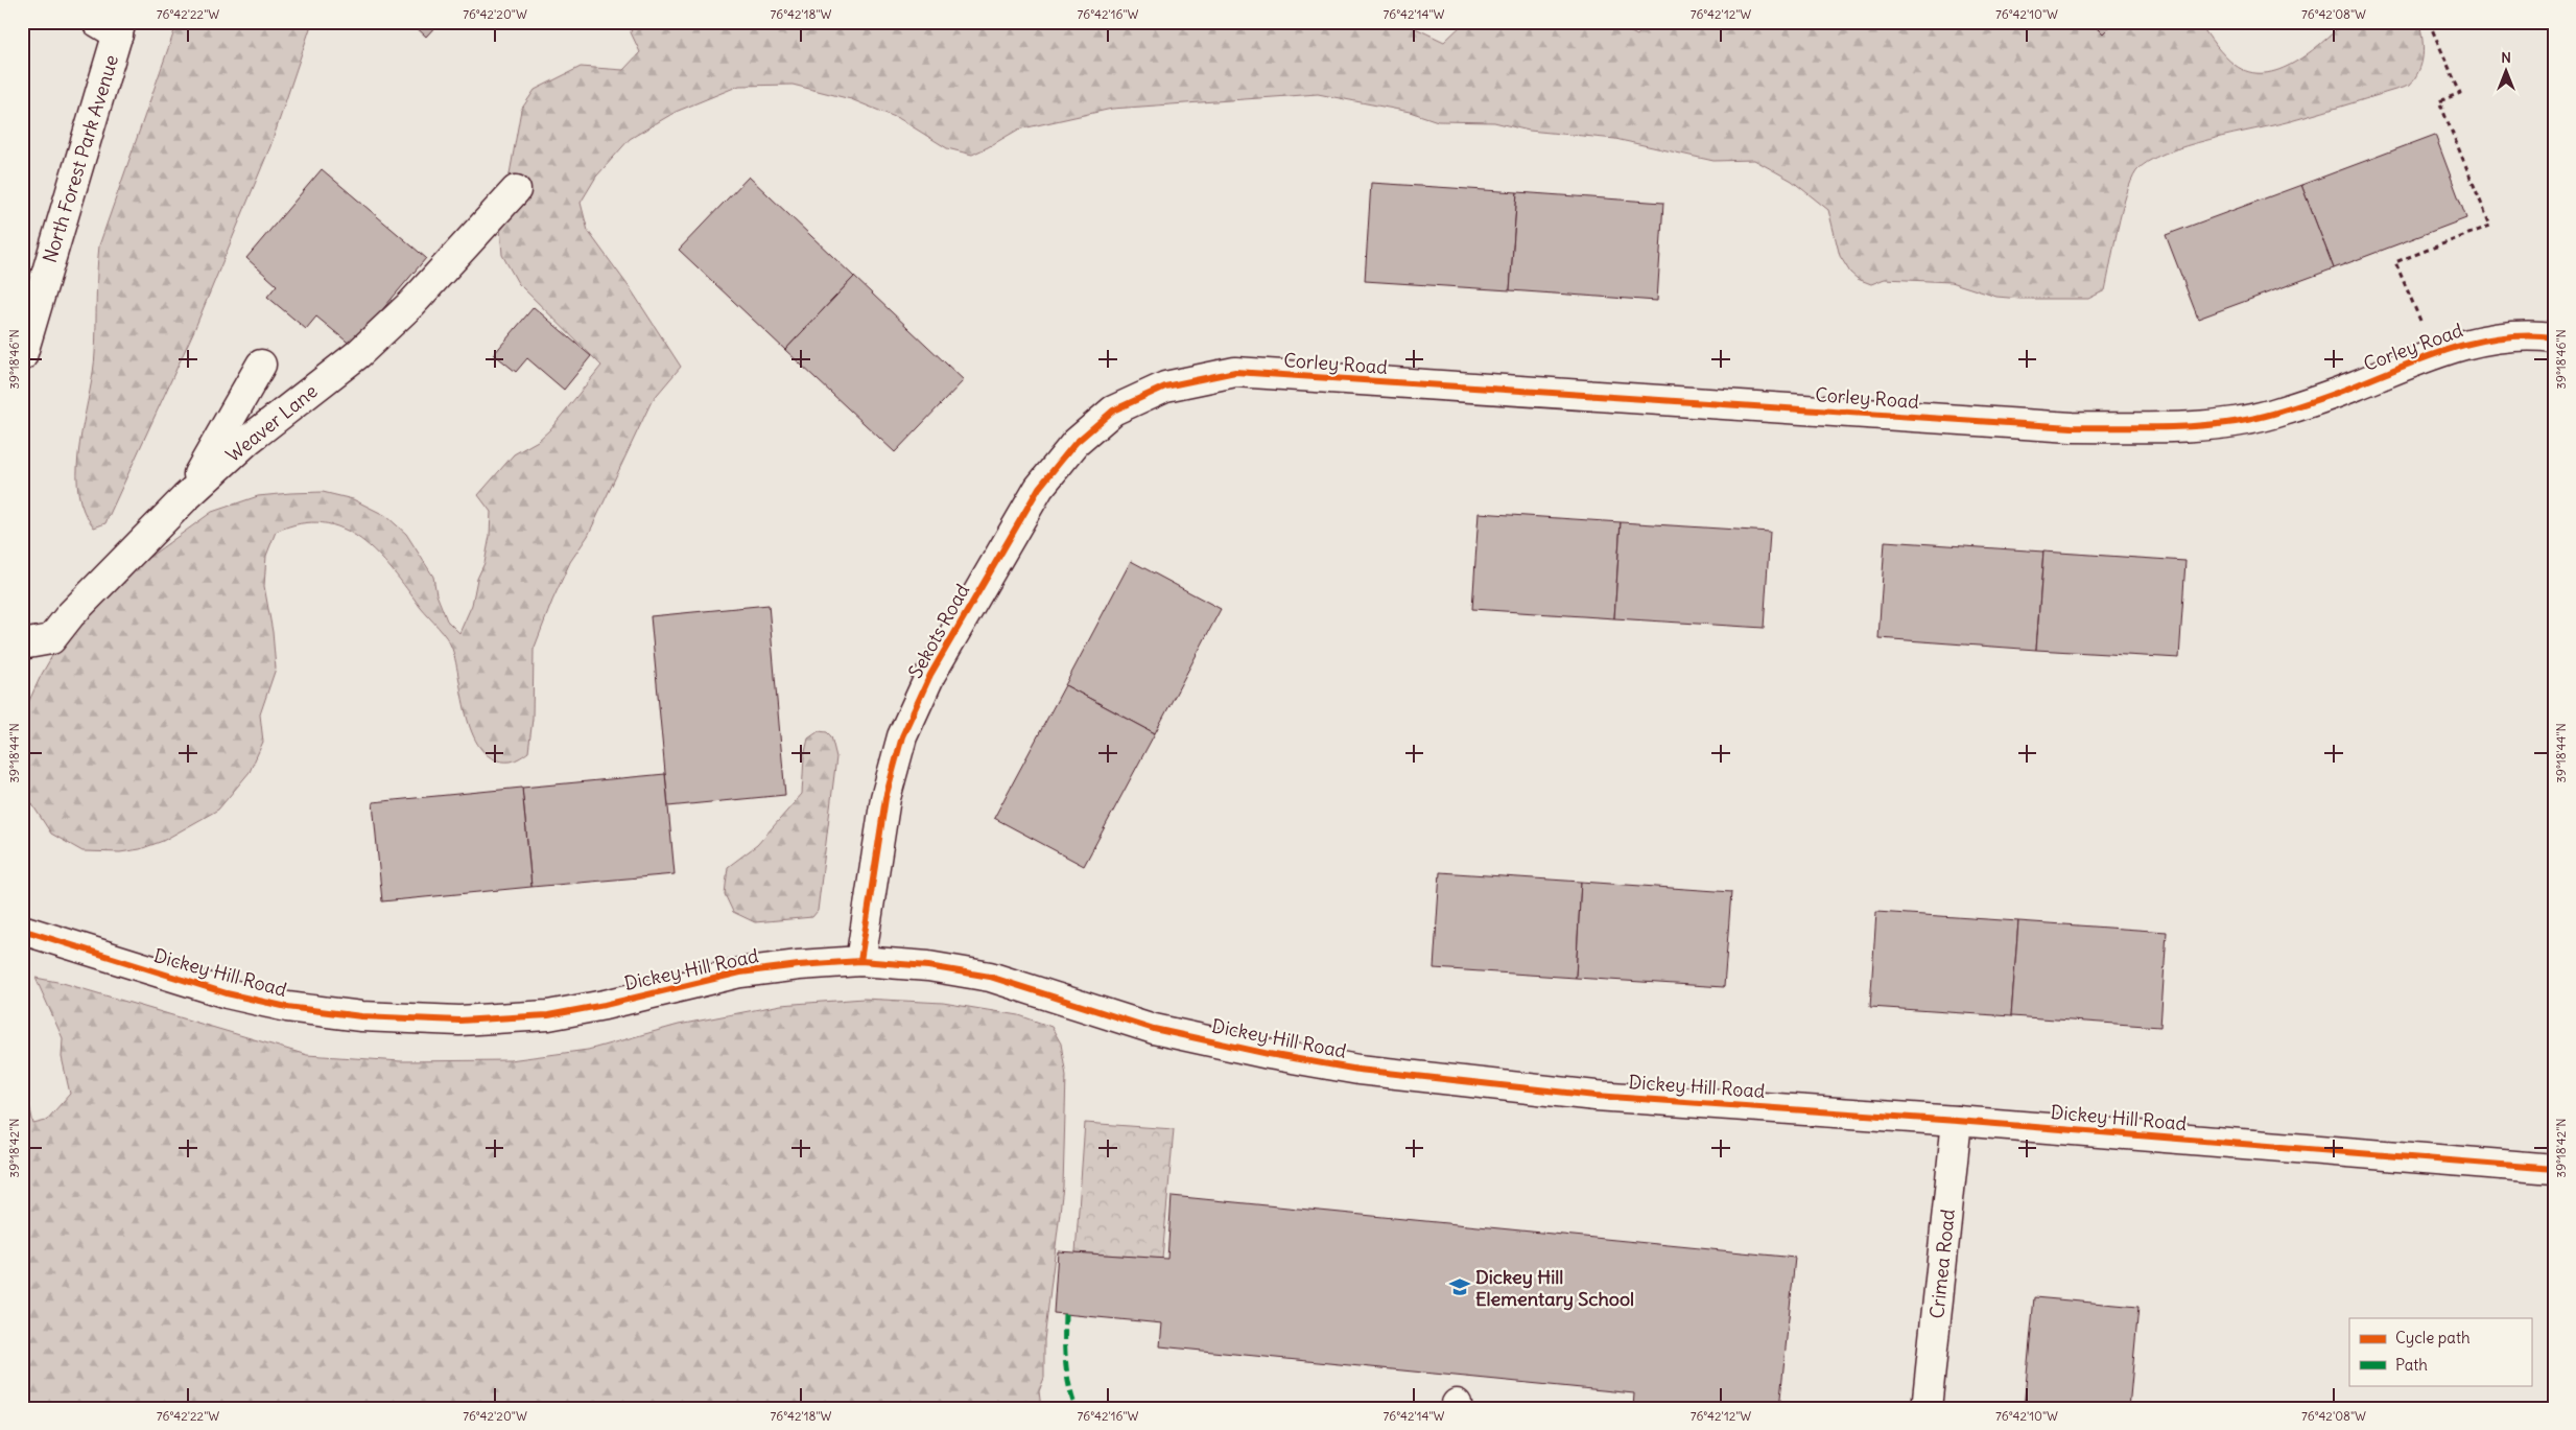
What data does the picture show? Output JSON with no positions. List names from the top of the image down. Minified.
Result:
{"streets":{"street":["North Forest Park Avenue","Corley Road","Weaver Lane","Sekots Road","Dickey Hill Road","Crimea Road"]},"crossings":[["Corley Road","Sekots Road"],["Sekots Road","Dickey Hill Road"],["Dickey Hill Road","Crimea Road"]],"places":{"school or university":["Dickey Hill Elementary School"]},"legend":["Cycle path","Path"],"north":"top","coordinates":["76°42'22\"W","76°42'20\"W","76°42'18\"W","76°42'16\"W","76°42'14\"W","76°42'12\"W","76°42'10\"W","76°42'08\"W","39°18'46\"N","39°18'44\"N","39°18'42\"N"]}
